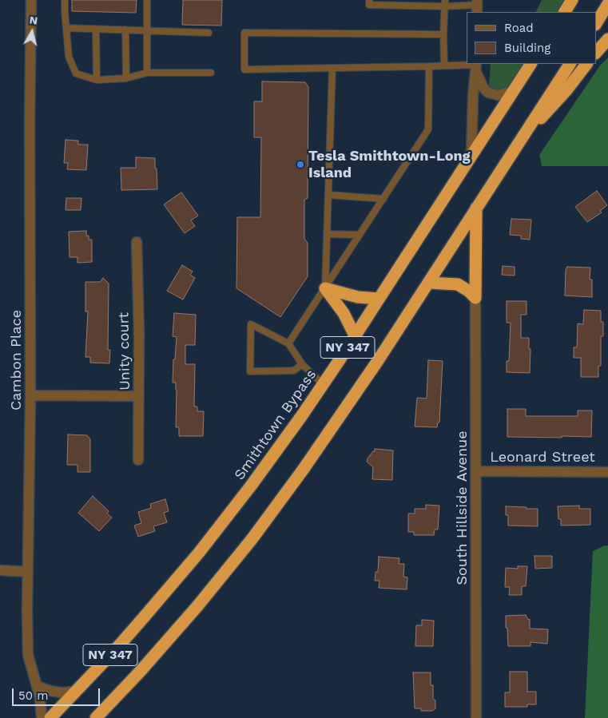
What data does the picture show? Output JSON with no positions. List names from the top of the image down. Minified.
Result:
{"streets":{"highway":["NY 347","Smithtown Bypass"],"street":["Unity court","Cambon Place","Leonard Street","South Hillside Avenue"]},"crossings":[["Leonard Street","South Hillside Avenue"]],"places":["Tesla Smithtown-Long Island"],"legend":["Road","Building"],"scale_bar":"50 m","north":"top"}
